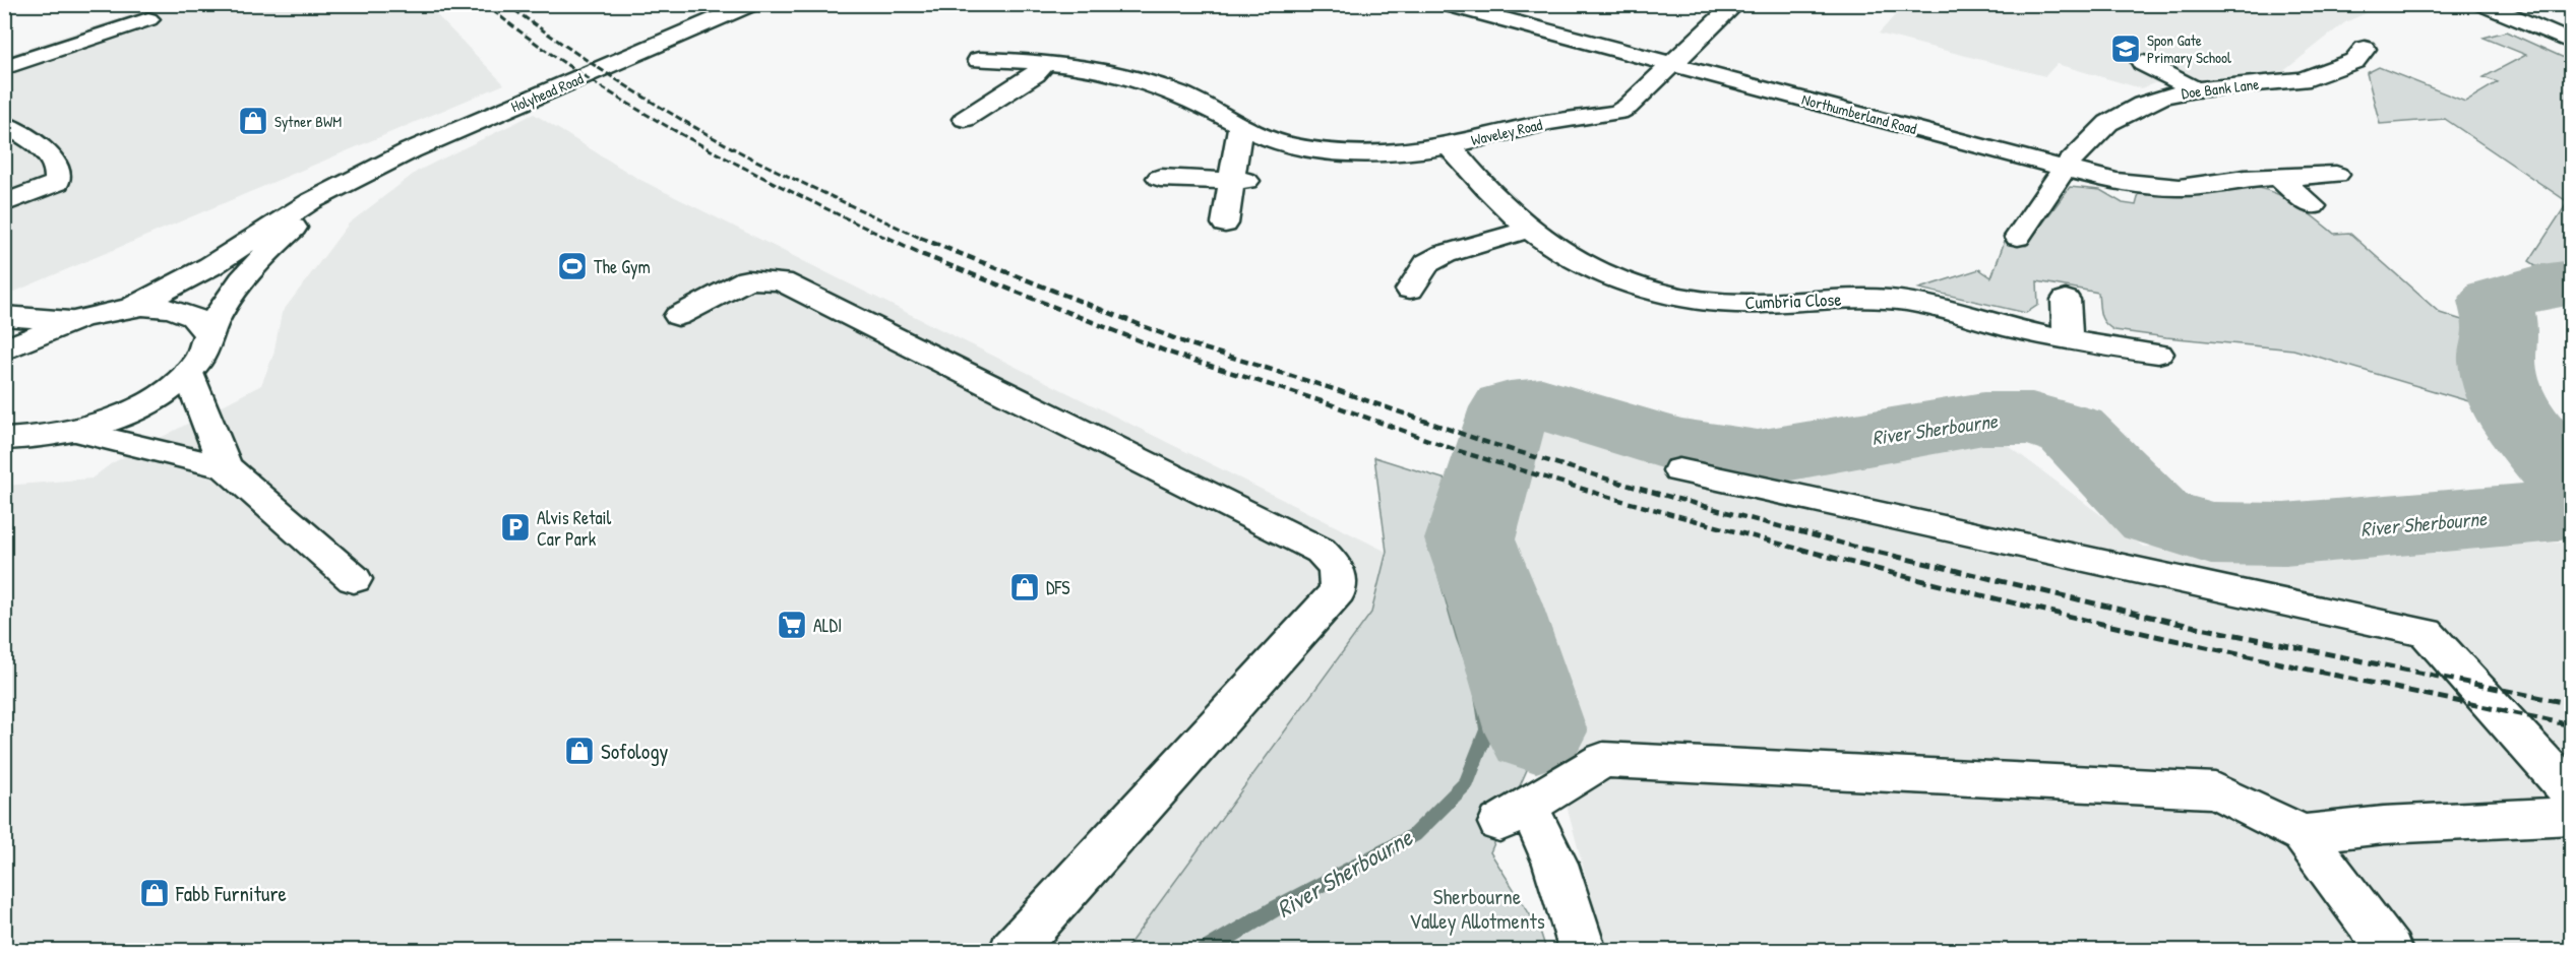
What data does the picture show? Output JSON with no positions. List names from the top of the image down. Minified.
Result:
{"streets":{"main road":["Doe Bank Lane","Holyhead Road","Northumberland Road","Waveley Road","Cumbria Close"]},"crossings":[["Doe Bank Lane","Northumberland Road"],["Northumberland Road","Waveley Road"],["Waveley Road","Cumbria Close"]],"water":["River Sherbourne"],"parks":["Sherbourne Valley Allotments"],"places":{"school or university":["Spon Gate Primary School"],"shop":["Sytner BWM","DFS","Sofology","Fabb Furniture"],"sports":["The Gym"],"parking":["Alvis Retail Car Park"],"supermarket":["ALDI"]}}
